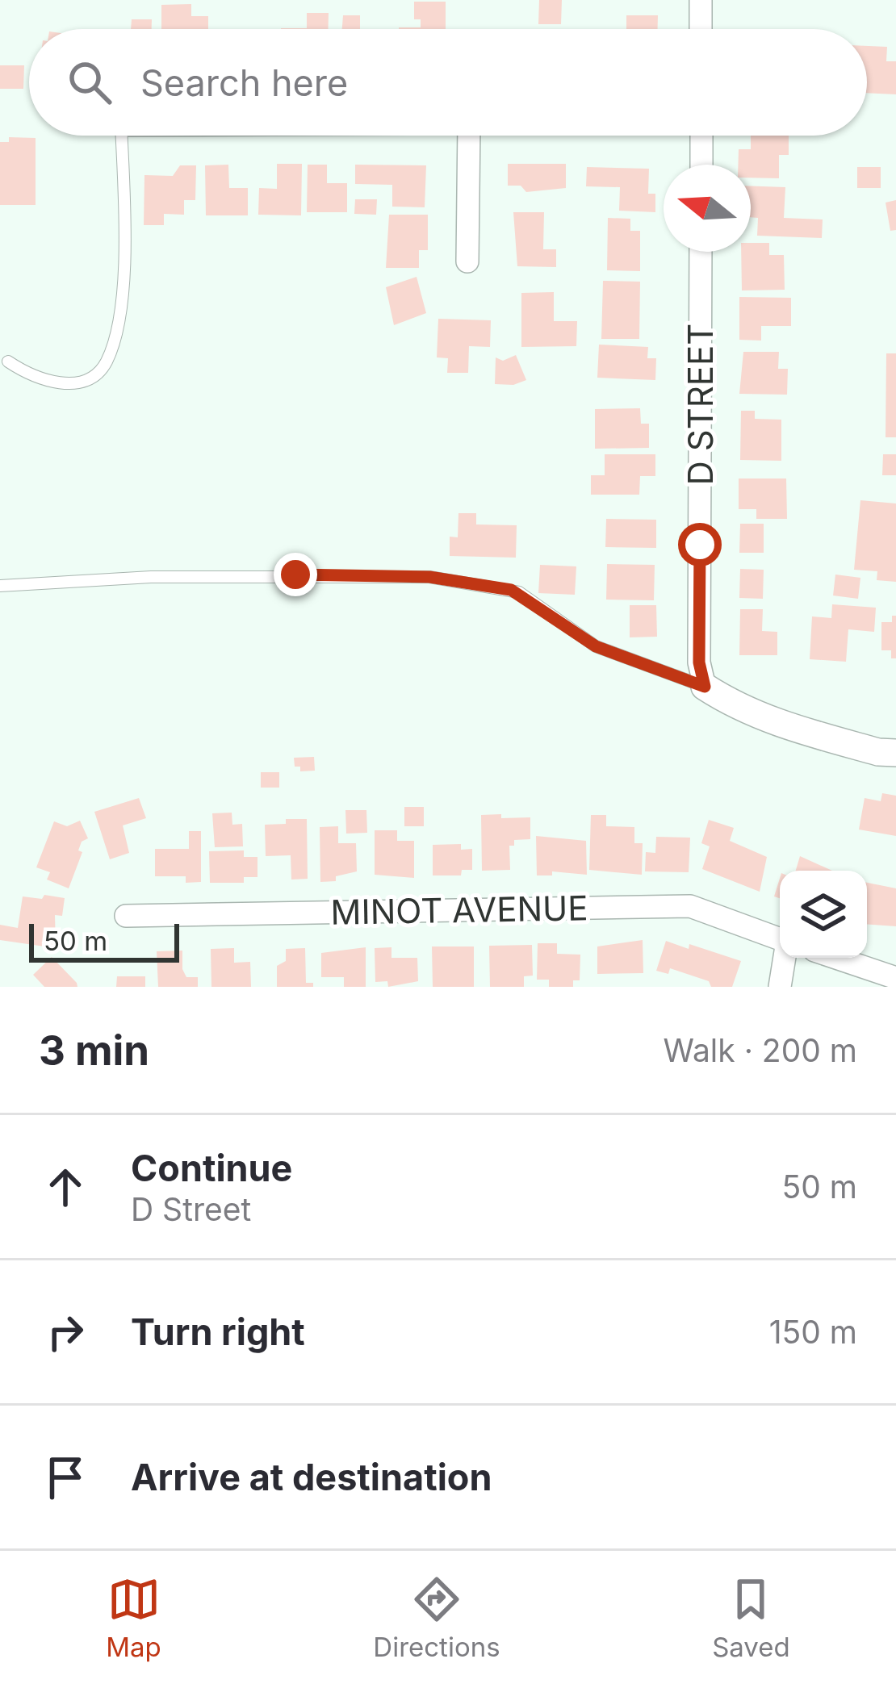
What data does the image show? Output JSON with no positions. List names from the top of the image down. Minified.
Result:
{"streets":{"street":["D STREET","MINOT AVENUE"]},"scale_bar":"50 m","north":"left","page":{"search":"Search here","scale":"50 m","heading":["3 min","Walk · 200 m"],"list":[["Continue","D Street","50 m"],["Turn right","150 m"],"Arrive at destination"],"nav":["Map","Directions","Saved"]}}
